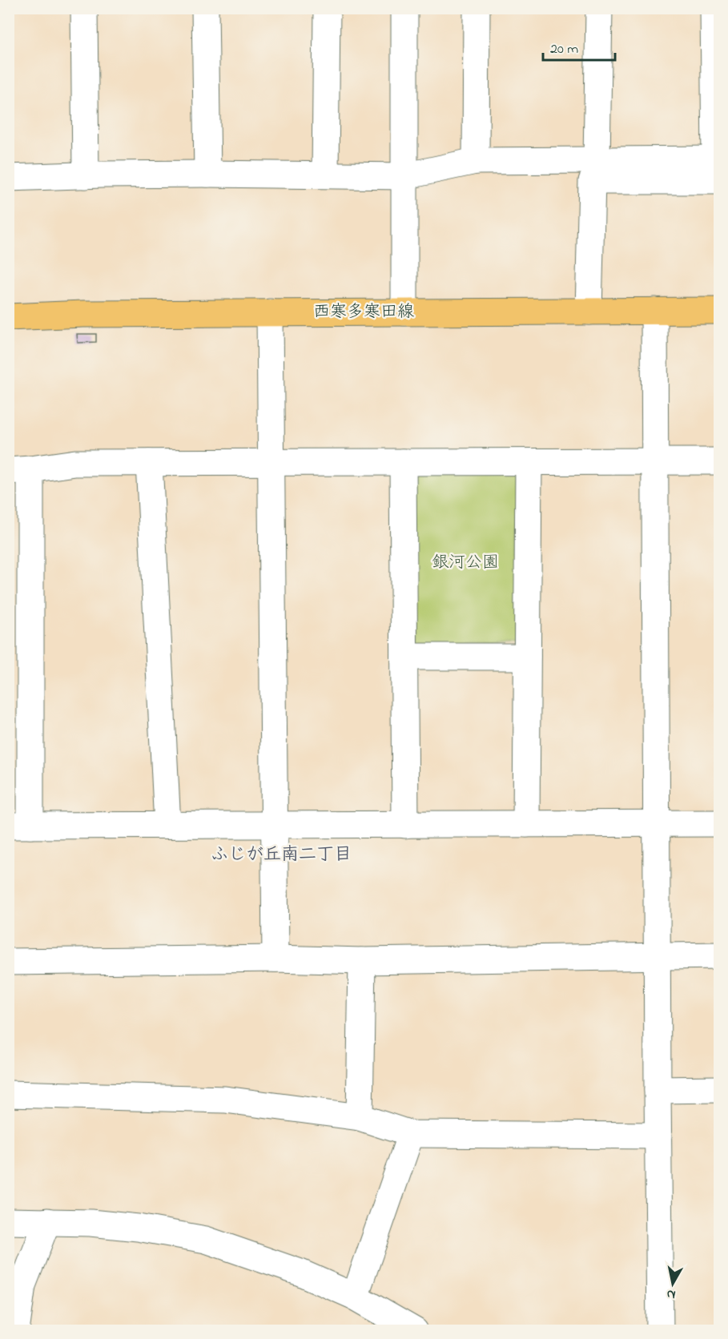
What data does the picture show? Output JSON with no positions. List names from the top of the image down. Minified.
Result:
{"streets":{"main road":["西寒多寒田線"]},"districts":["ふじが丘南二丁目"],"parks":["銀河公園"],"scale_bar":"20 m","north":"bottom"}
